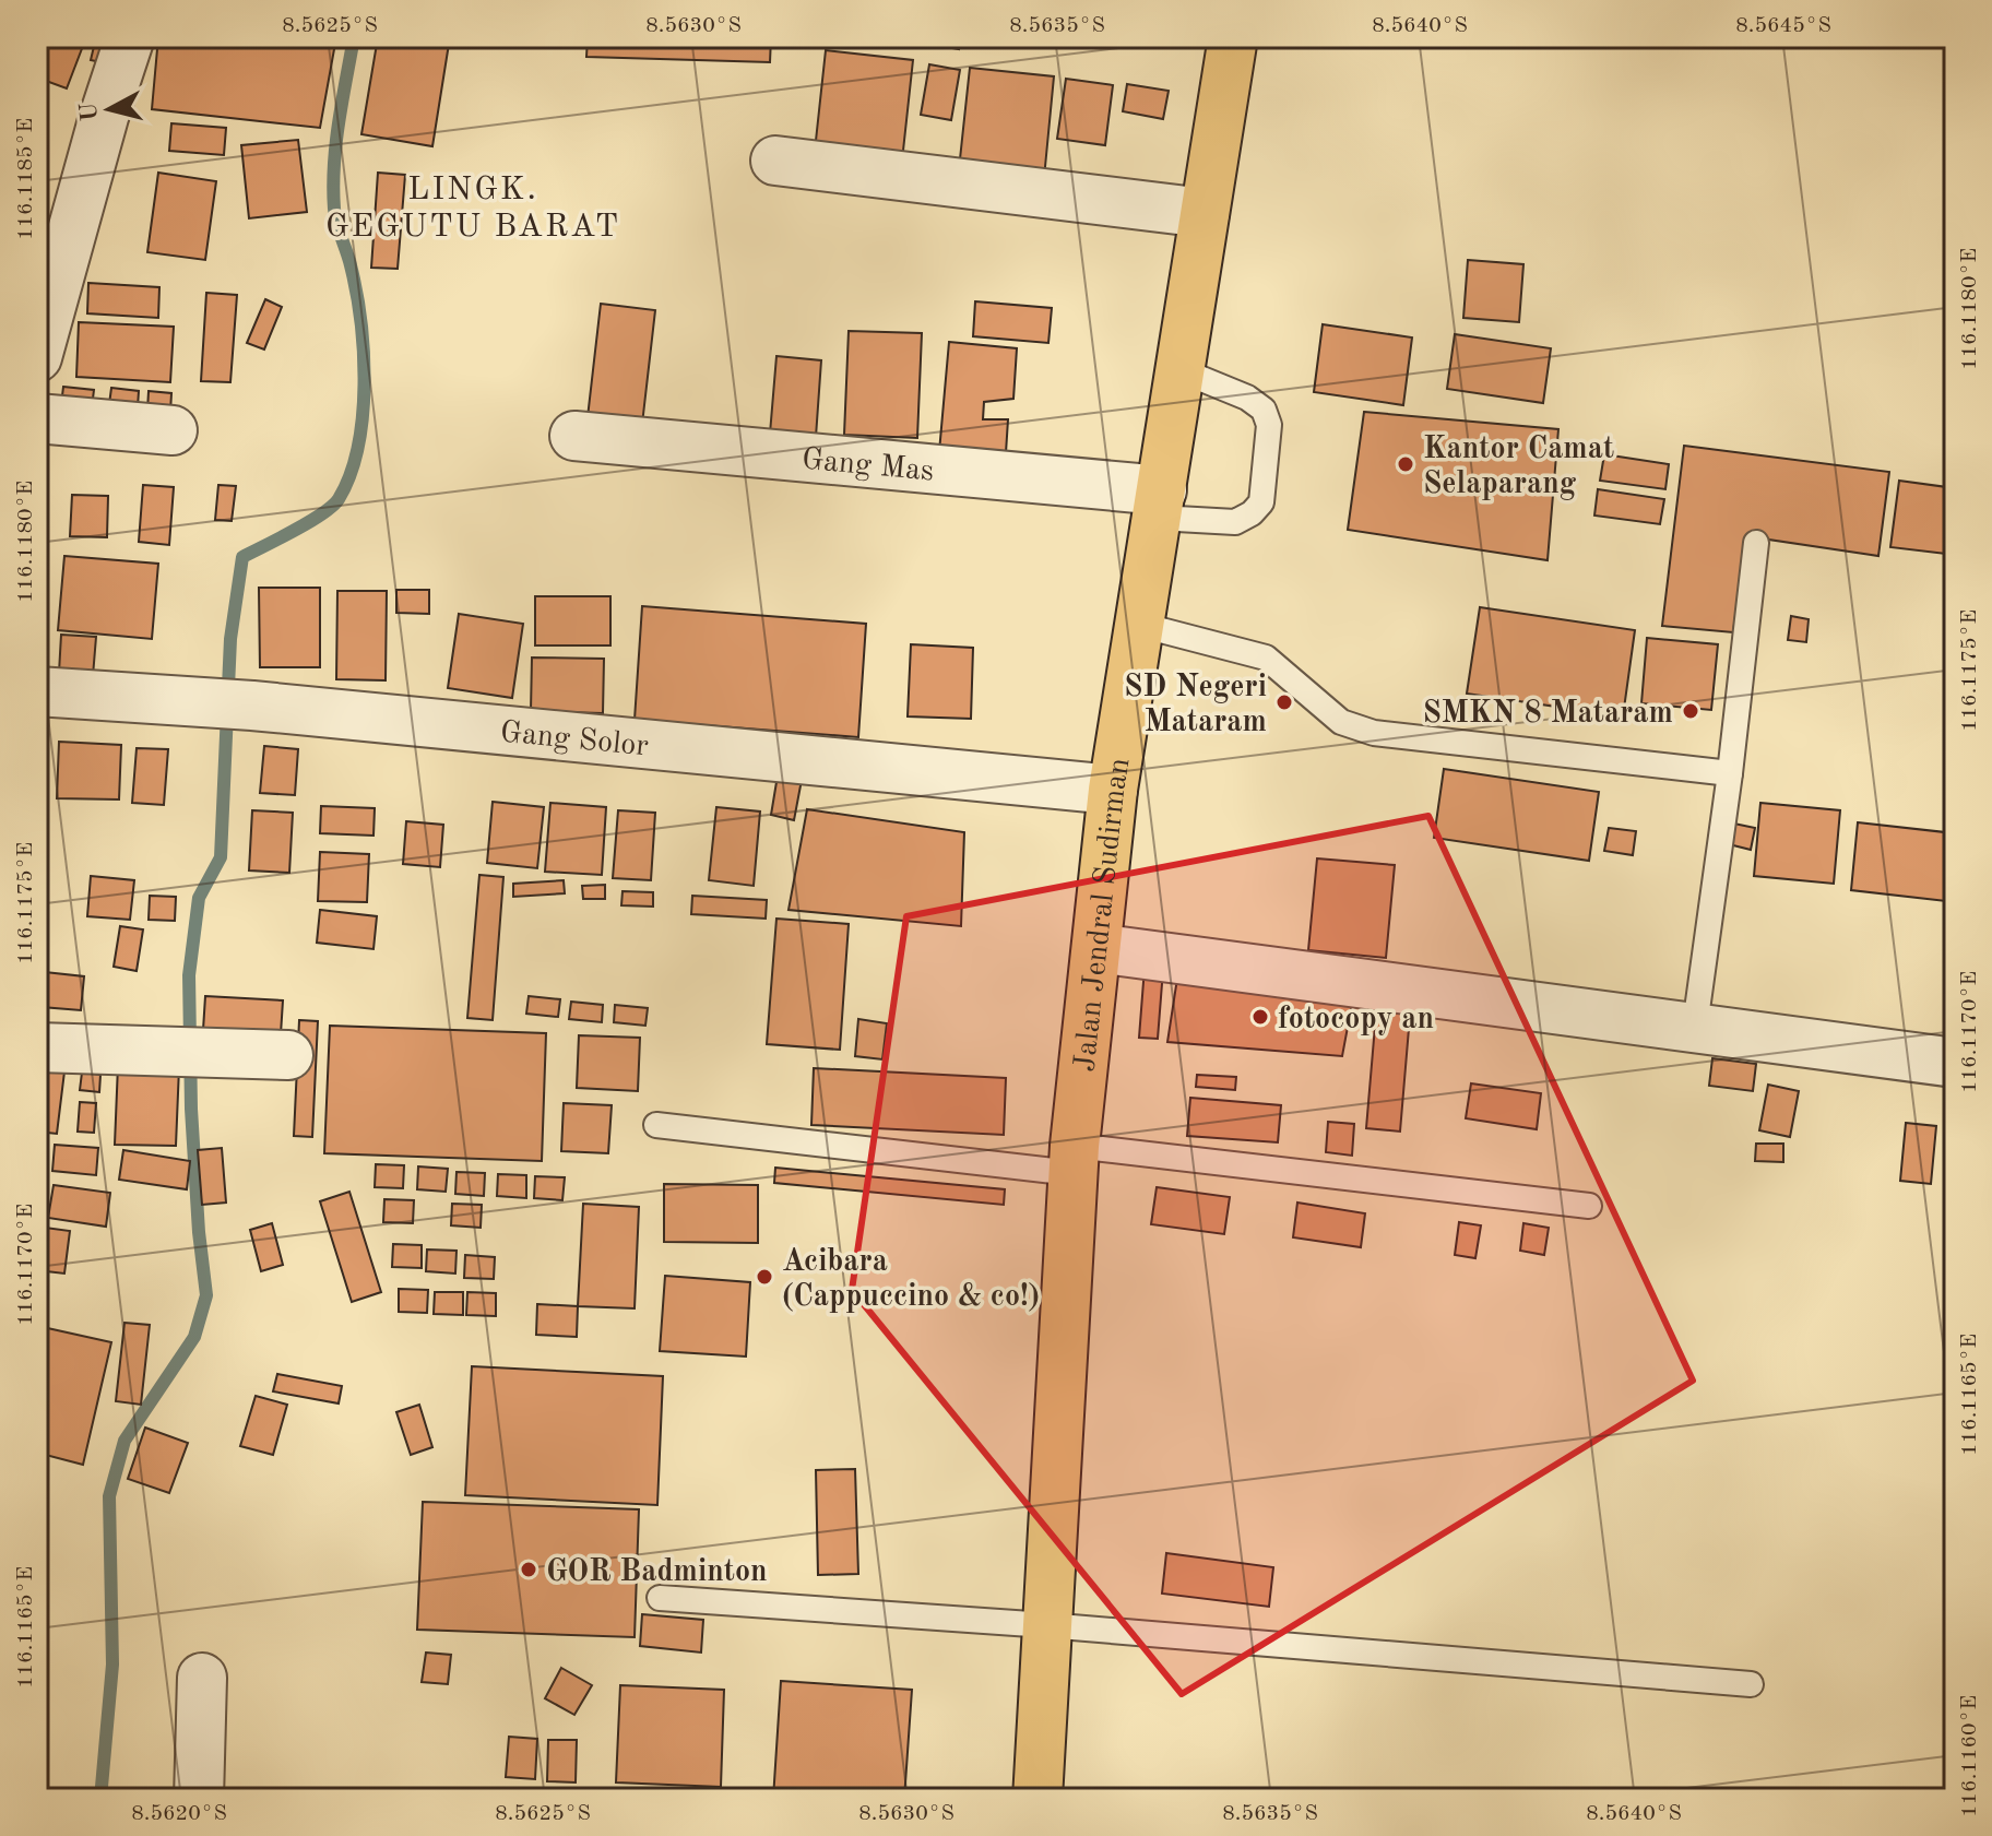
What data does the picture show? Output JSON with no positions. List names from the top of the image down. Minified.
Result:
{"streets":{"highway":["Jalan Jendral Sudirman"],"street":["Gang Mas","Gang Solor"]},"crossings":[["Gang Mas","Jalan Jendral Sudirman"],["Gang Solor","Jalan Jendral Sudirman"]],"districts":["LINGK. GEGUTU BARAT"],"places":["Kantor Camat Selaparang","SD Negeri Mataram","SMKN 8 Mataram","fotocopy an","Acibara (Cappuccino & co!)","GOR Badminton"],"north":"left","coordinates":["8.5625°S","8.5630°S","8.5635°S","8.5640°S","8.5645°S","116.1185°E","116.1180°E","116.1175°E","116.1170°E","116.1165°E","116.1160°E","8.5620°S"]}
